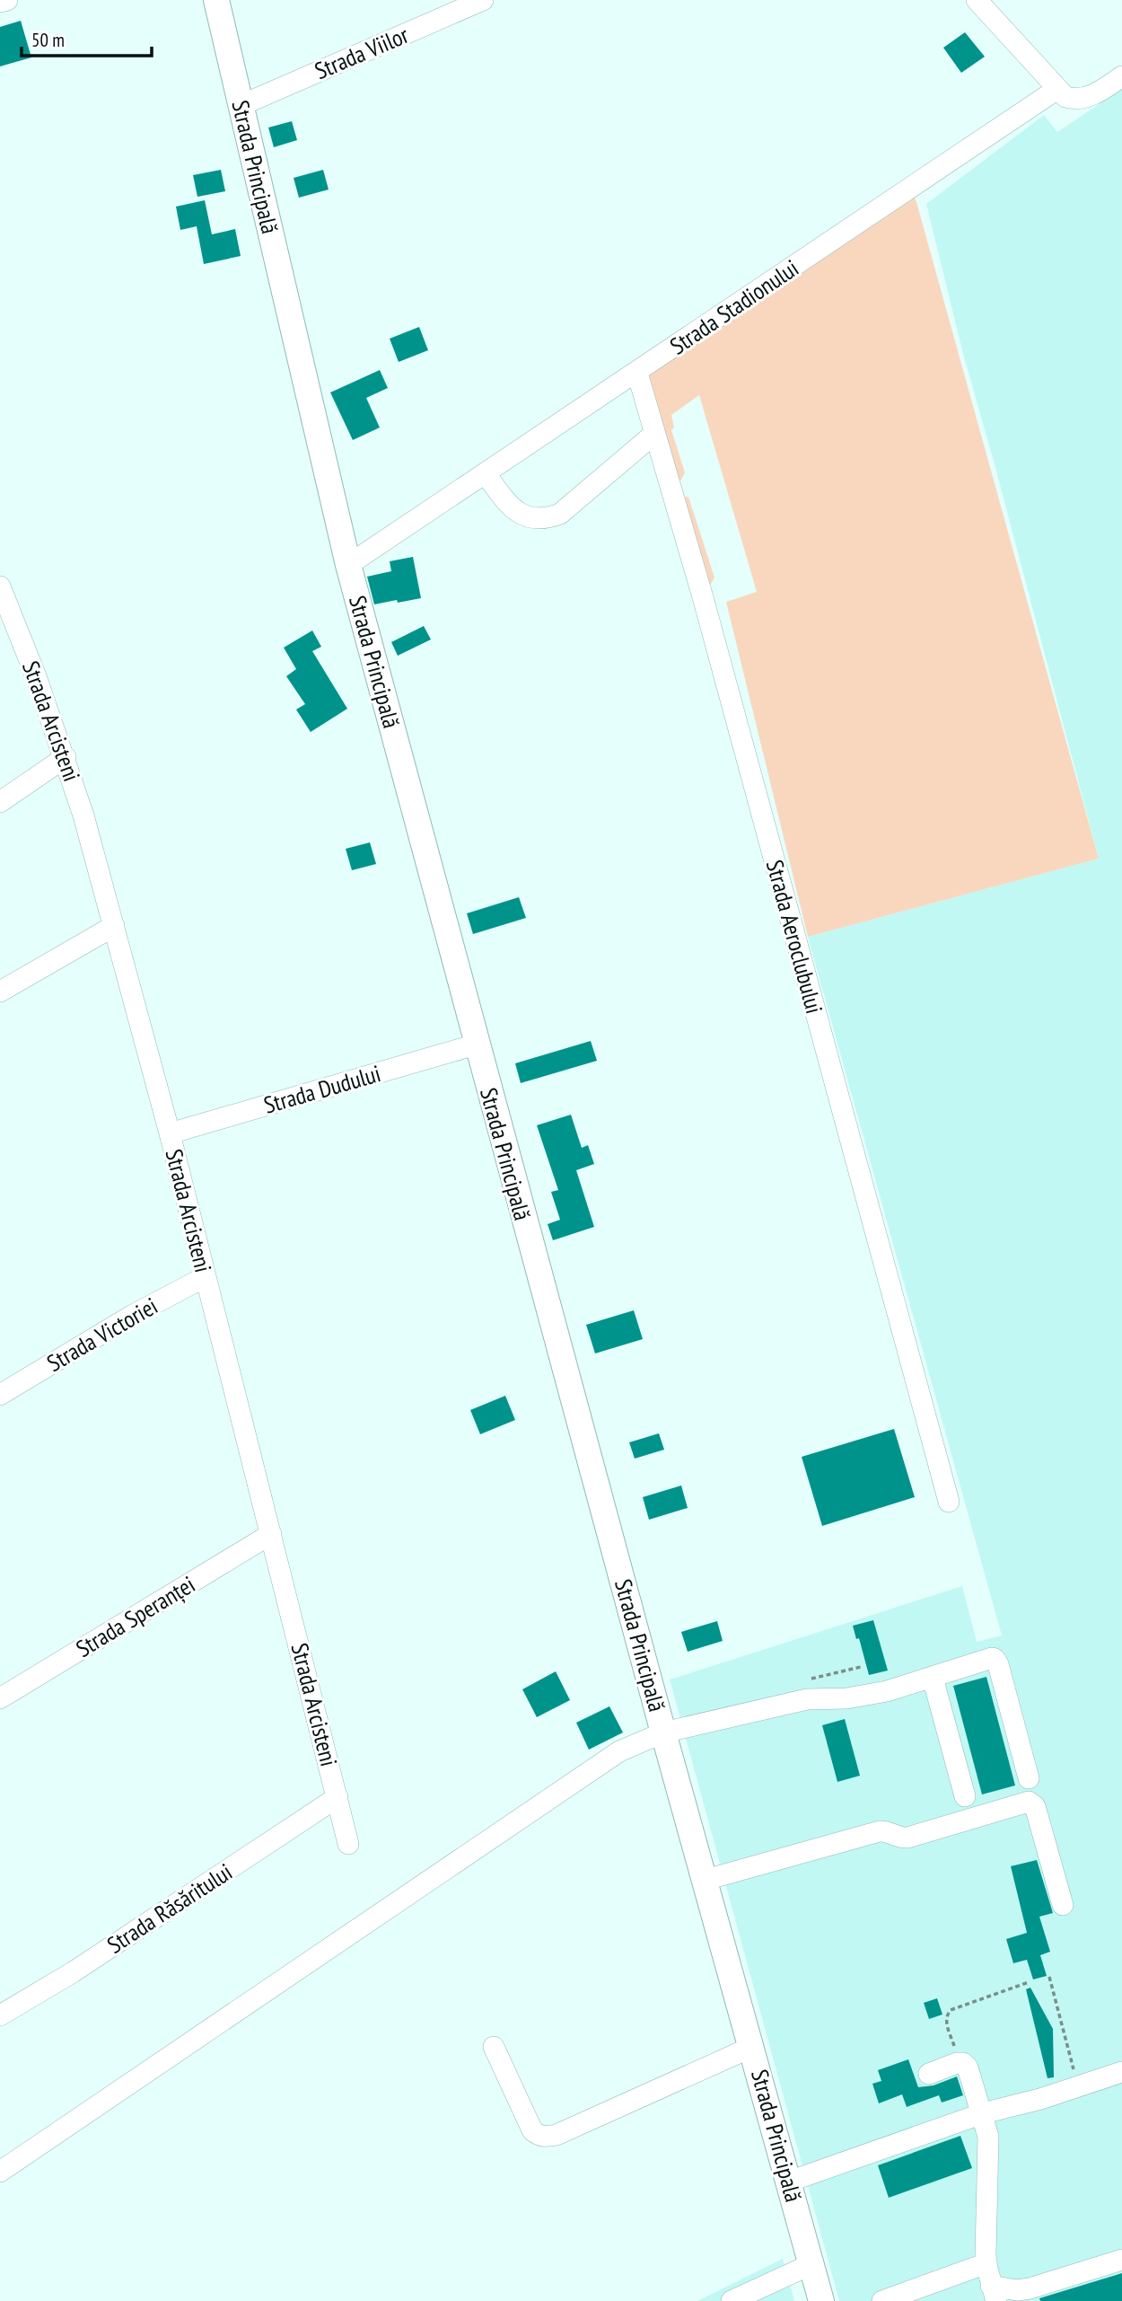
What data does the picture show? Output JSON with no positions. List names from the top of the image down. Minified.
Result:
{"streets":{"main road":["Strada Principală"],"street":["Strada Viilor","Strada Stadionului","Strada Arcisteni","Strada Aeroclubului","Strada Dudului","Strada Victoriei","Strada Speranței","Strada Răsăritului"]},"crossings":[["Strada Viilor","Strada Principală"],["Strada Principală","Strada Stadionului"],["Strada Principală","Strada Dudului"],["Strada Stadionului","Strada Aeroclubului"],["Strada Arcisteni","Strada Dudului"],["Strada Arcisteni","Strada Victoriei"],["Strada Arcisteni","Strada Speranței"],["Strada Arcisteni","Strada Răsăritului"]],"scale_bar":"50 m"}
